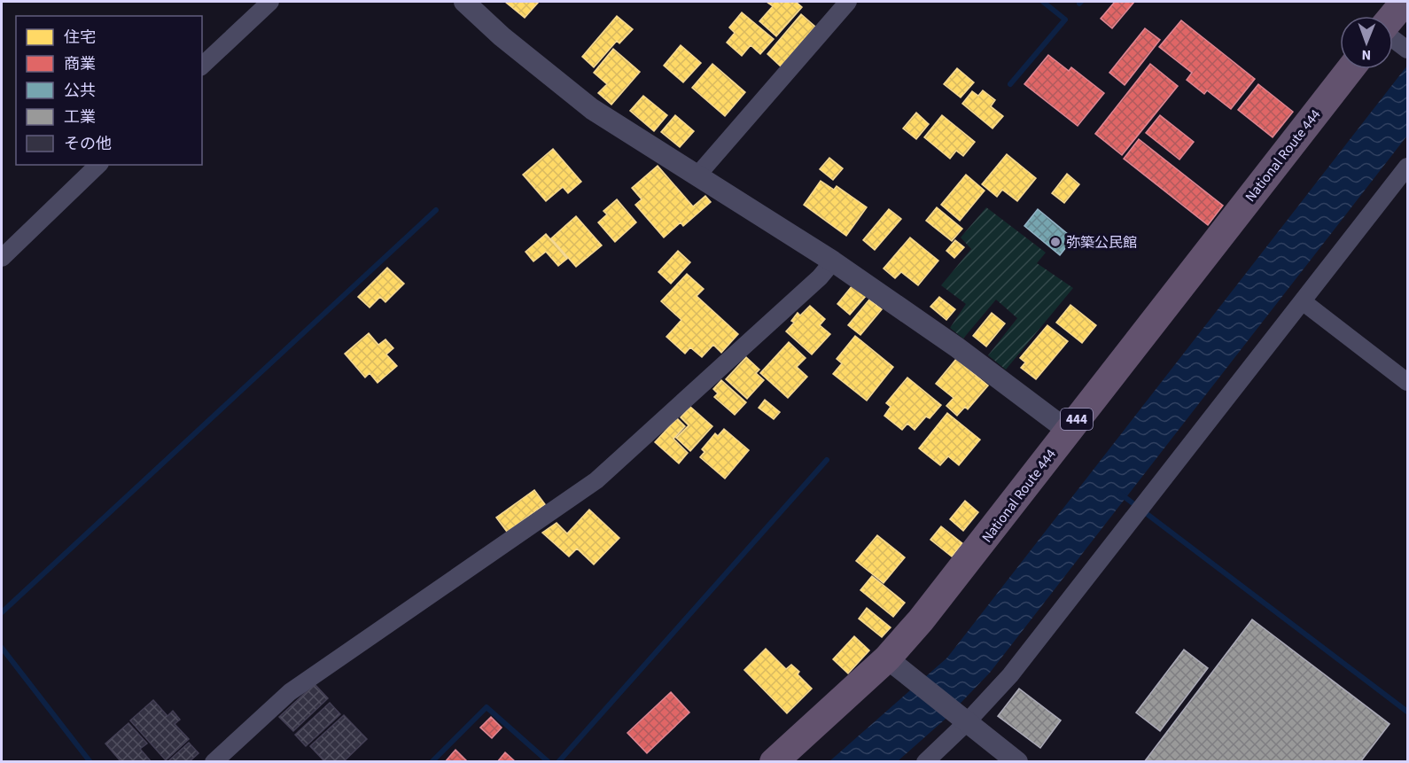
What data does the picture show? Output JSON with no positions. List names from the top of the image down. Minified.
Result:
{"streets":{"highway":["National Route 444","444"]},"places":["弥築公民館"],"legend":["住宅","商業","公共","工業","その他"],"north":"bottom"}
